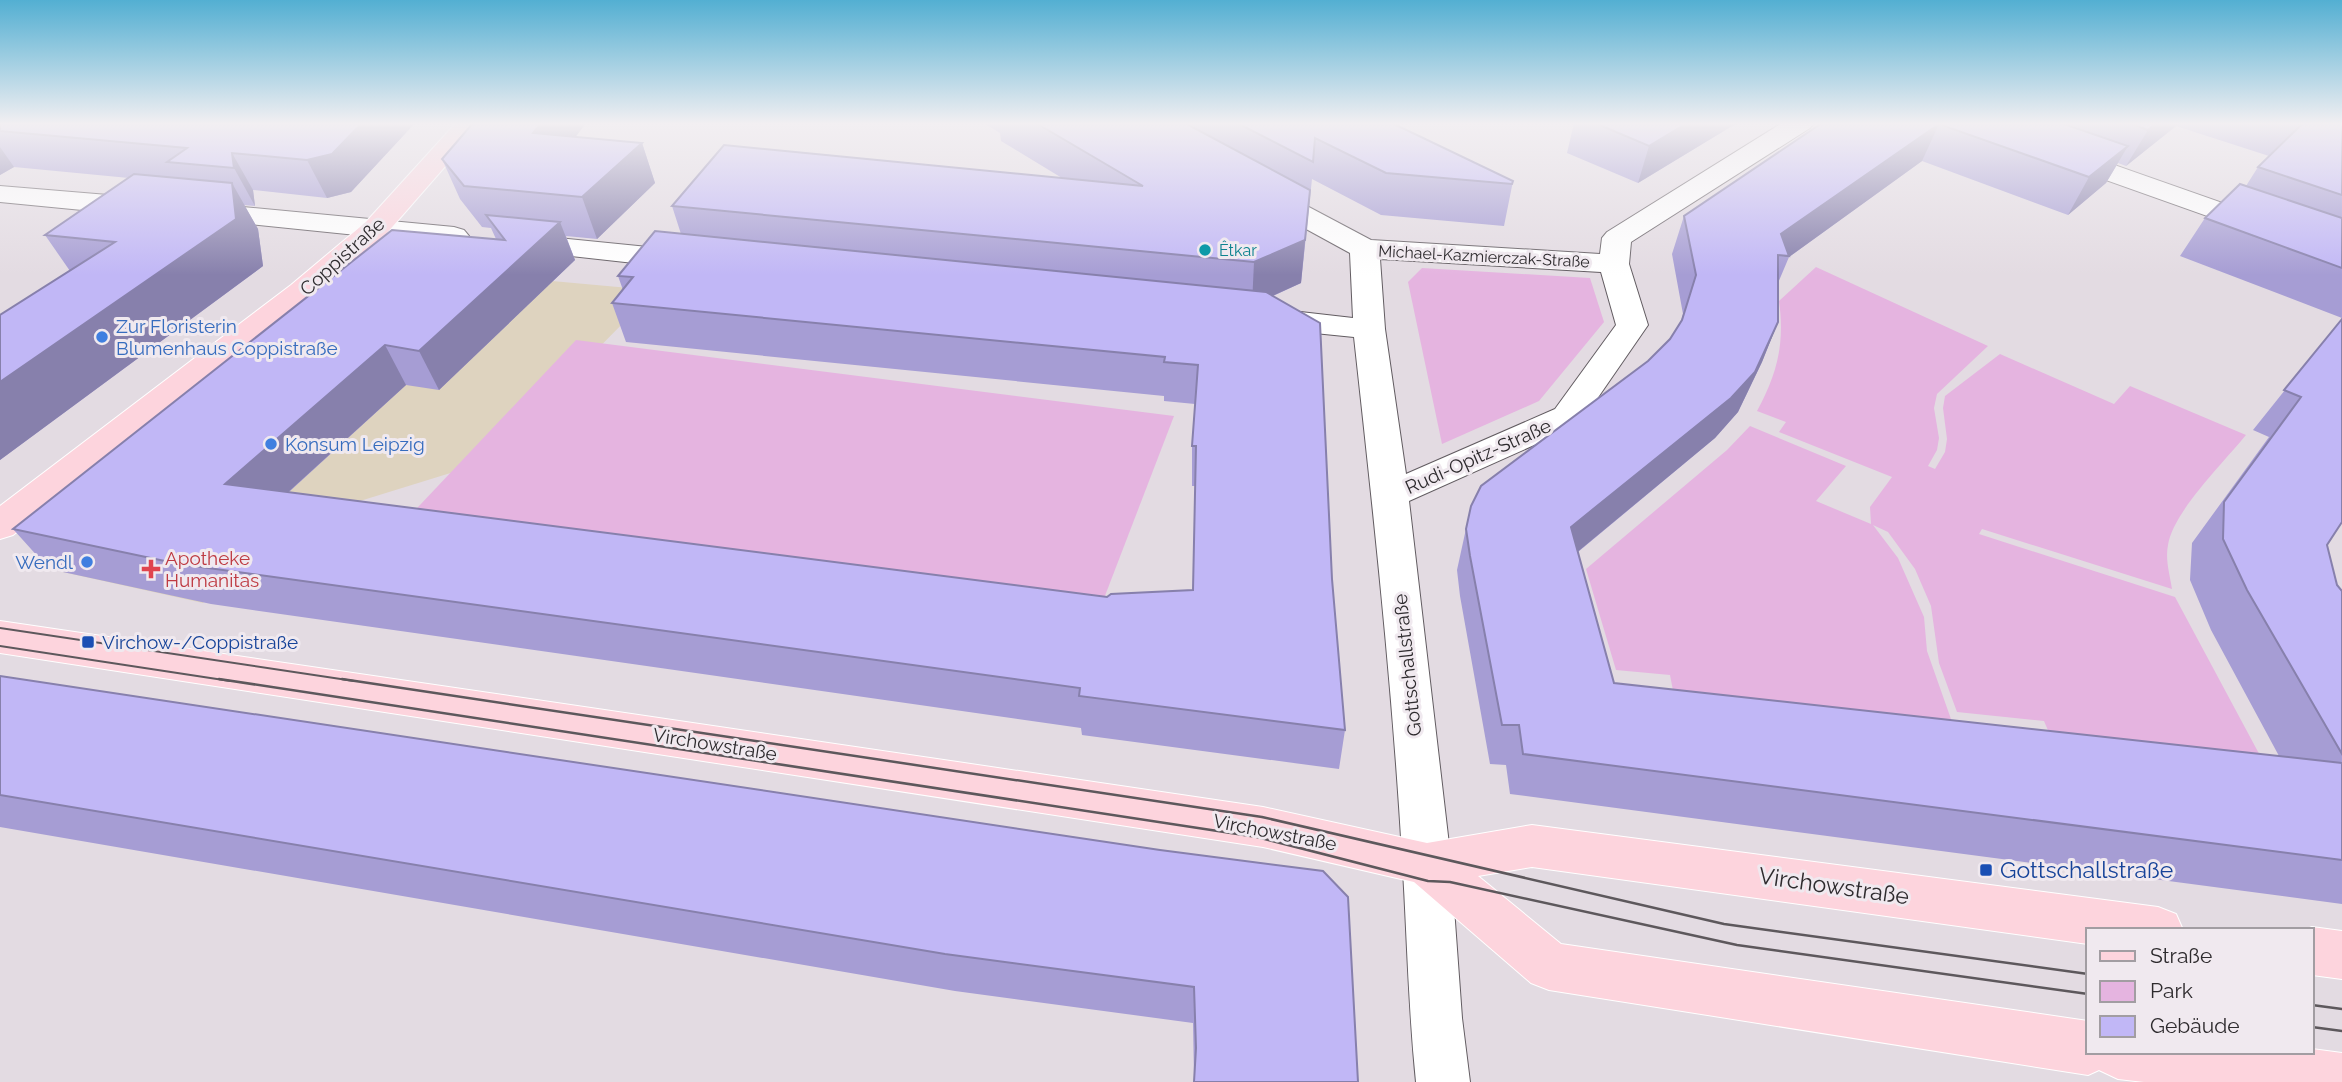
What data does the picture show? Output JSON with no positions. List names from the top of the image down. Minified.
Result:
{"streets":{"main road":["Coppistraße","Virchowstraße"],"street":["Michael-Kazmierczak-Straße","Rudi-Opitz-Straße","Gottschallstraße"]},"crossings":[["Michael-Kazmierczak-Straße","Rudi-Opitz-Straße"],["Michael-Kazmierczak-Straße","Gottschallstraße"],["Rudi-Opitz-Straße","Gottschallstraße"],["Gottschallstraße","Virchowstraße"]],"places":{"other":["Êtkar","Zur Floristerin Blumenhaus Coppistraße","Konsum Leipzig","Wendl"],"health":["Apotheke Humanitas"],"transit":["Virchow-/Coppistraße","Gottschallstraße"]},"legend":["Straße","Park","Gebäude"]}
